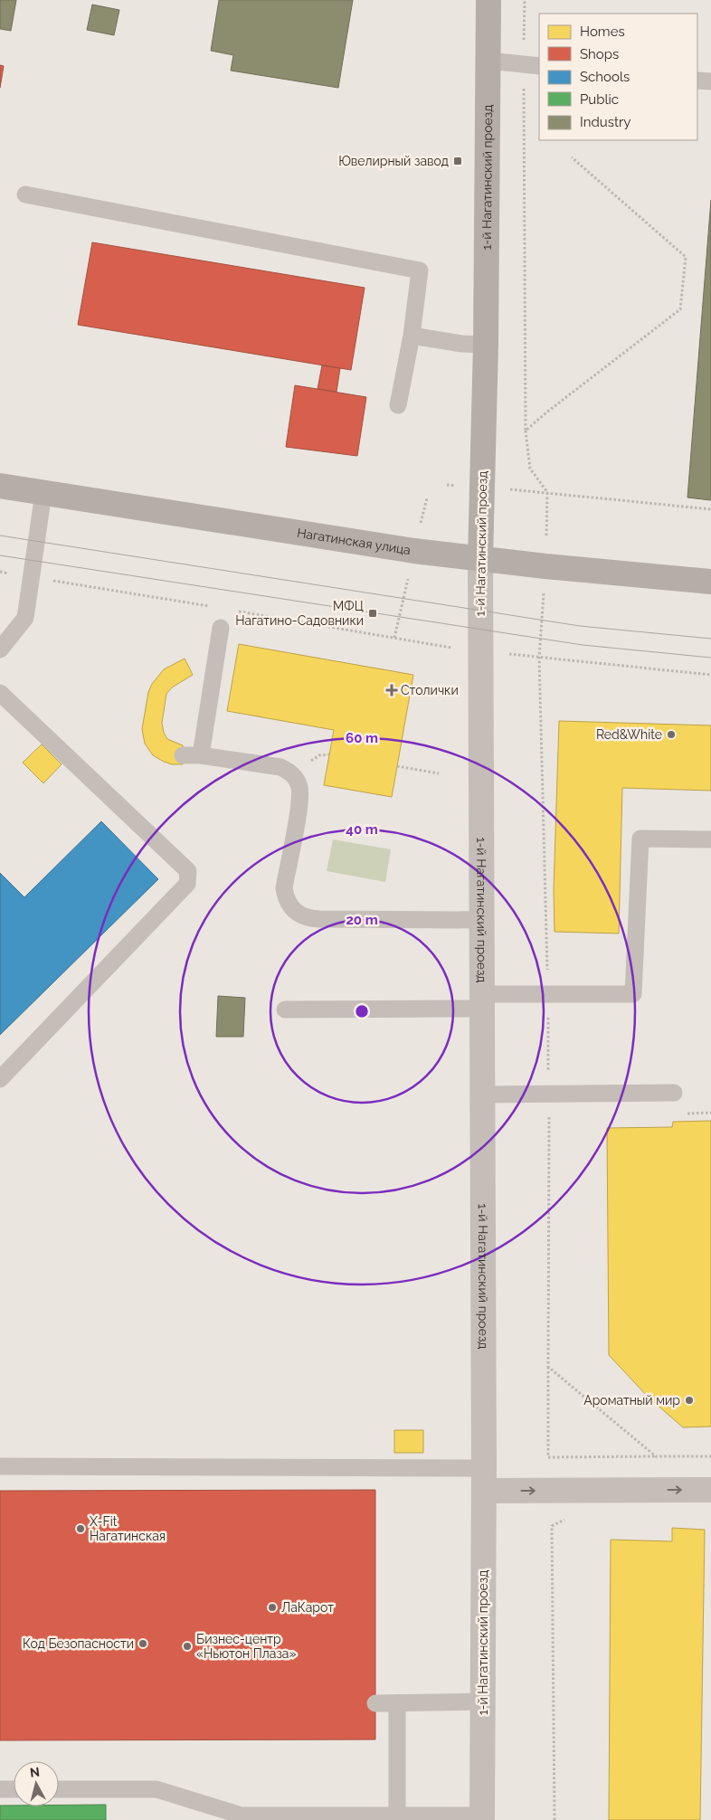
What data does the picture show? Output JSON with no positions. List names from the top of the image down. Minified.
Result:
{"streets":{"street":["1-й Нагатинский проезд","Нагатинская улица"]},"crossings":[["1-й Нагатинский проезд","Нагатинская улица"]],"places":{"transit":["Ювелирный завод","МФЦ Нагатино-Садовники"],"health":["Столички"],"other":["Red&White","Ароматный мир","X-Fit Нагатинская","ЛаКарот","Код Безопасности","Бизнес-центр «Ньютон Плаза»"]},"legend":["Homes","Shops","Schools","Public","Industry"],"north":"top","rings":["60 m","40 m","20 m"]}
